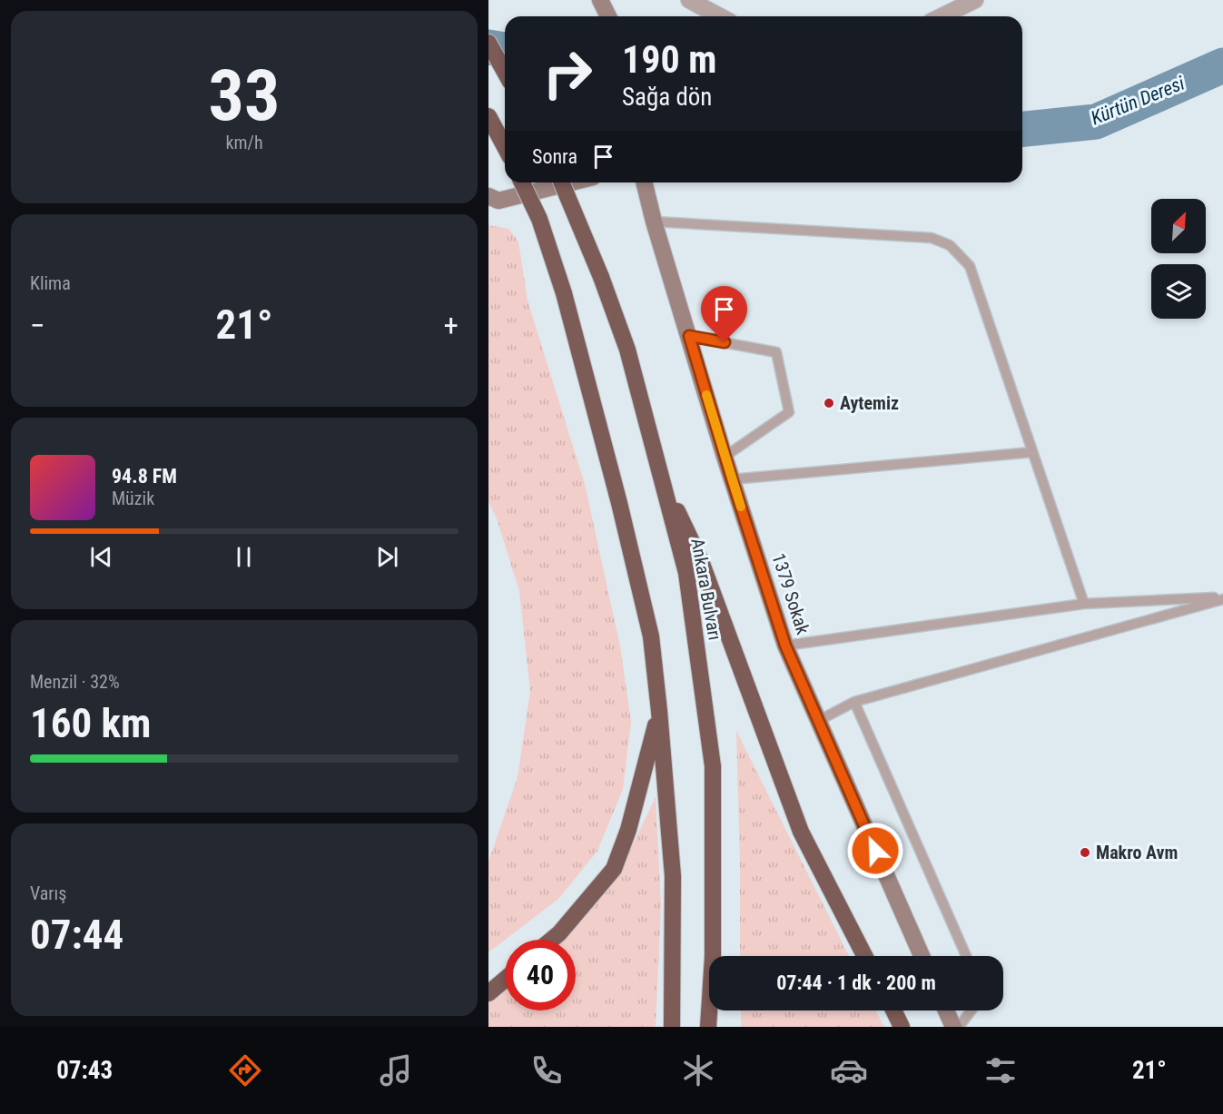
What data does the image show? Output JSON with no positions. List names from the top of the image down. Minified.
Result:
{"streets":{"highway":["Ankara Bulvarı"],"street":["1379 Sokak"]},"water":["Kürtün Deresi"],"places":["Aytemiz","Makro Avm"],"north":"top right","page":{"tile":[["33","km/h"],"Klima",["Menzil · 32%","160 km"],["Varış","07:44"]],"turn":["190 m","Sağa dön"],"then":"Sonra","heat":["−","21°","+"],"song":["94.8 FM","Müzik"],"limit":"40","trip":"07:44 · 1 dk · 200 m","tabs":["07:43","21°"]}}
